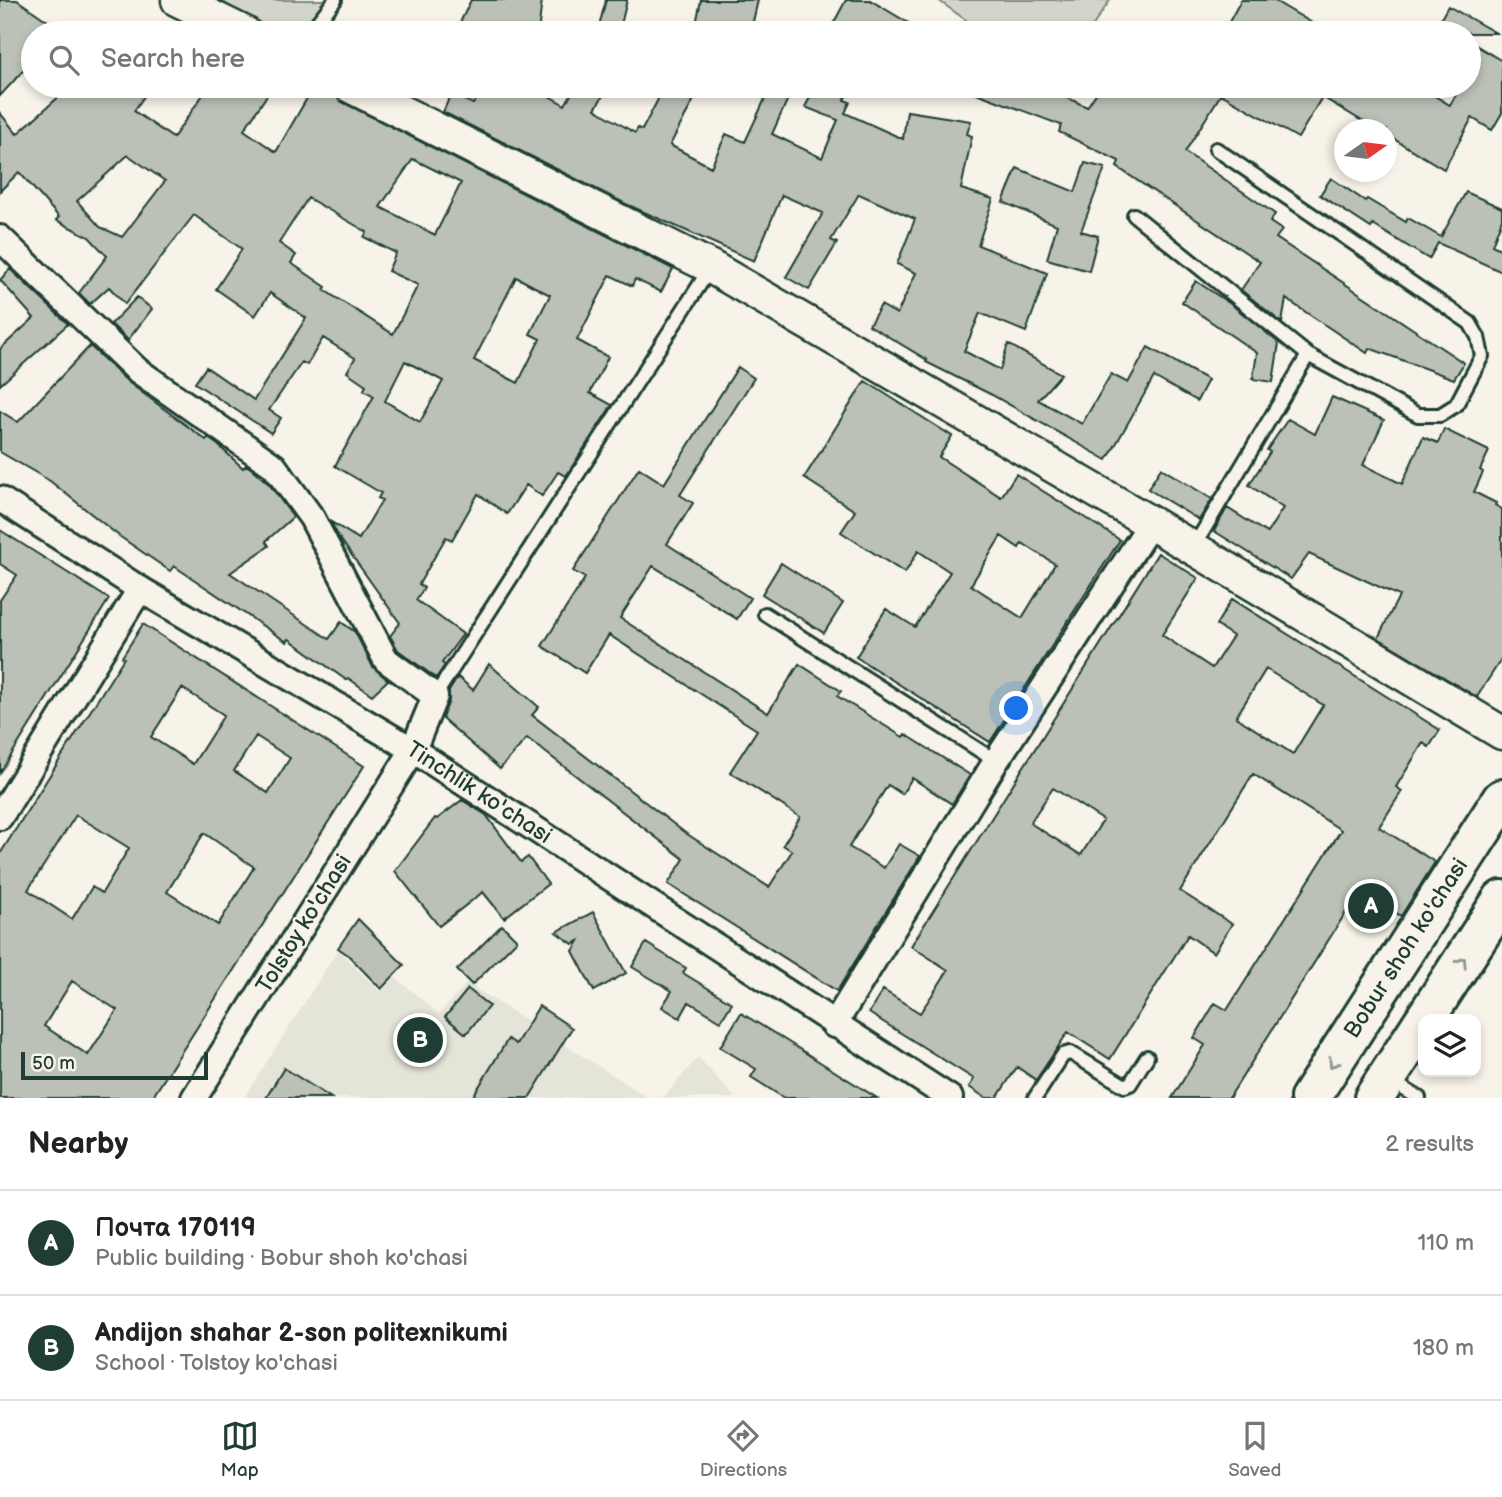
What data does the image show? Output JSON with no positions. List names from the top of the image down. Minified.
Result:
{"streets":{"main road":["Bobur shoh ko'chasi"],"street":["Tinchlik ko'chasi","Tolstoy ko'chasi"]},"crossings":[["Tinchlik ko'chasi","Tolstoy ko'chasi"]],"scale_bar":"50 m","north":"right","page":{"search":"Search here","pins":["A","B"],"scale":"50 m","heading":["Nearby","2 results"],"list":[{"mark":"A","name":"Почта 170119","note":"Public building · Bobur shoh ko'chasi","value":"110 m"},{"mark":"B","name":"Andijon shahar 2-son politexnikumi","note":"School · Tolstoy ko'chasi","value":"180 m"}],"nav":["Map","Directions","Saved"]}}
